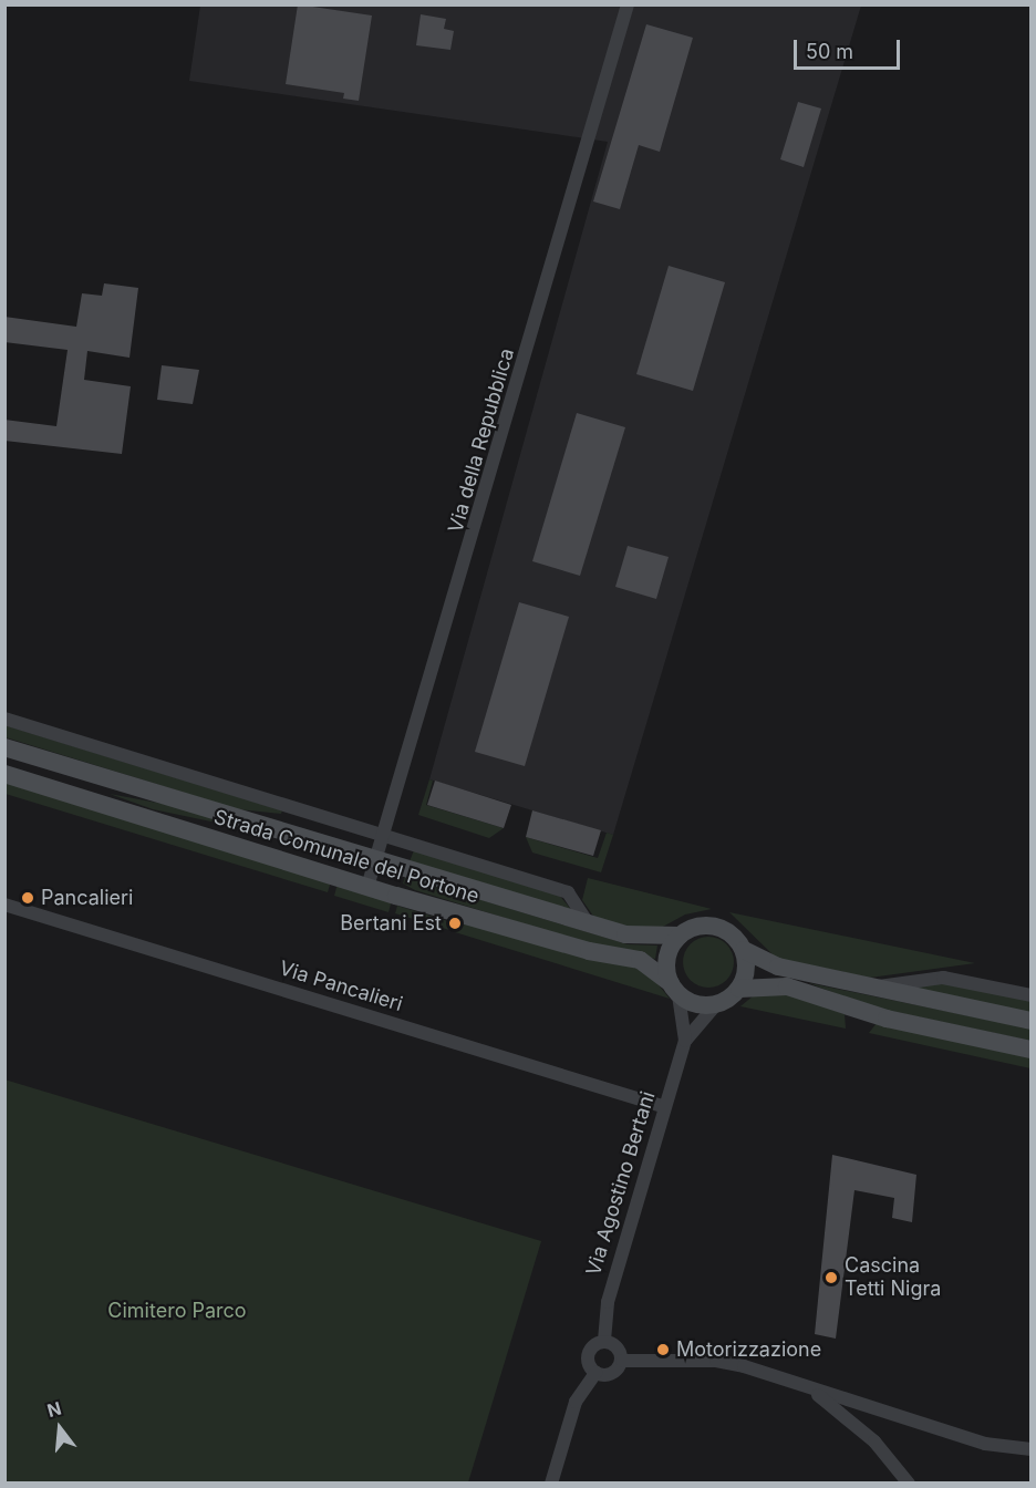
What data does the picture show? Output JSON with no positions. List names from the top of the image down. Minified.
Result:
{"streets":{"street":["Via della Repubblica","Strada Comunale del Portone","Via Pancalieri","Via Agostino Bertani"]},"crossings":[["Via della Repubblica","Strada Comunale del Portone"],["Strada Comunale del Portone","Via Agostino Bertani"],["Via Pancalieri","Via Agostino Bertani"]],"parks":["Cimitero Parco"],"places":["Pancalieri","Bertani Est","Cascina Tetti Nigra","Motorizzazione"],"scale_bar":"50 m","north":"top"}
